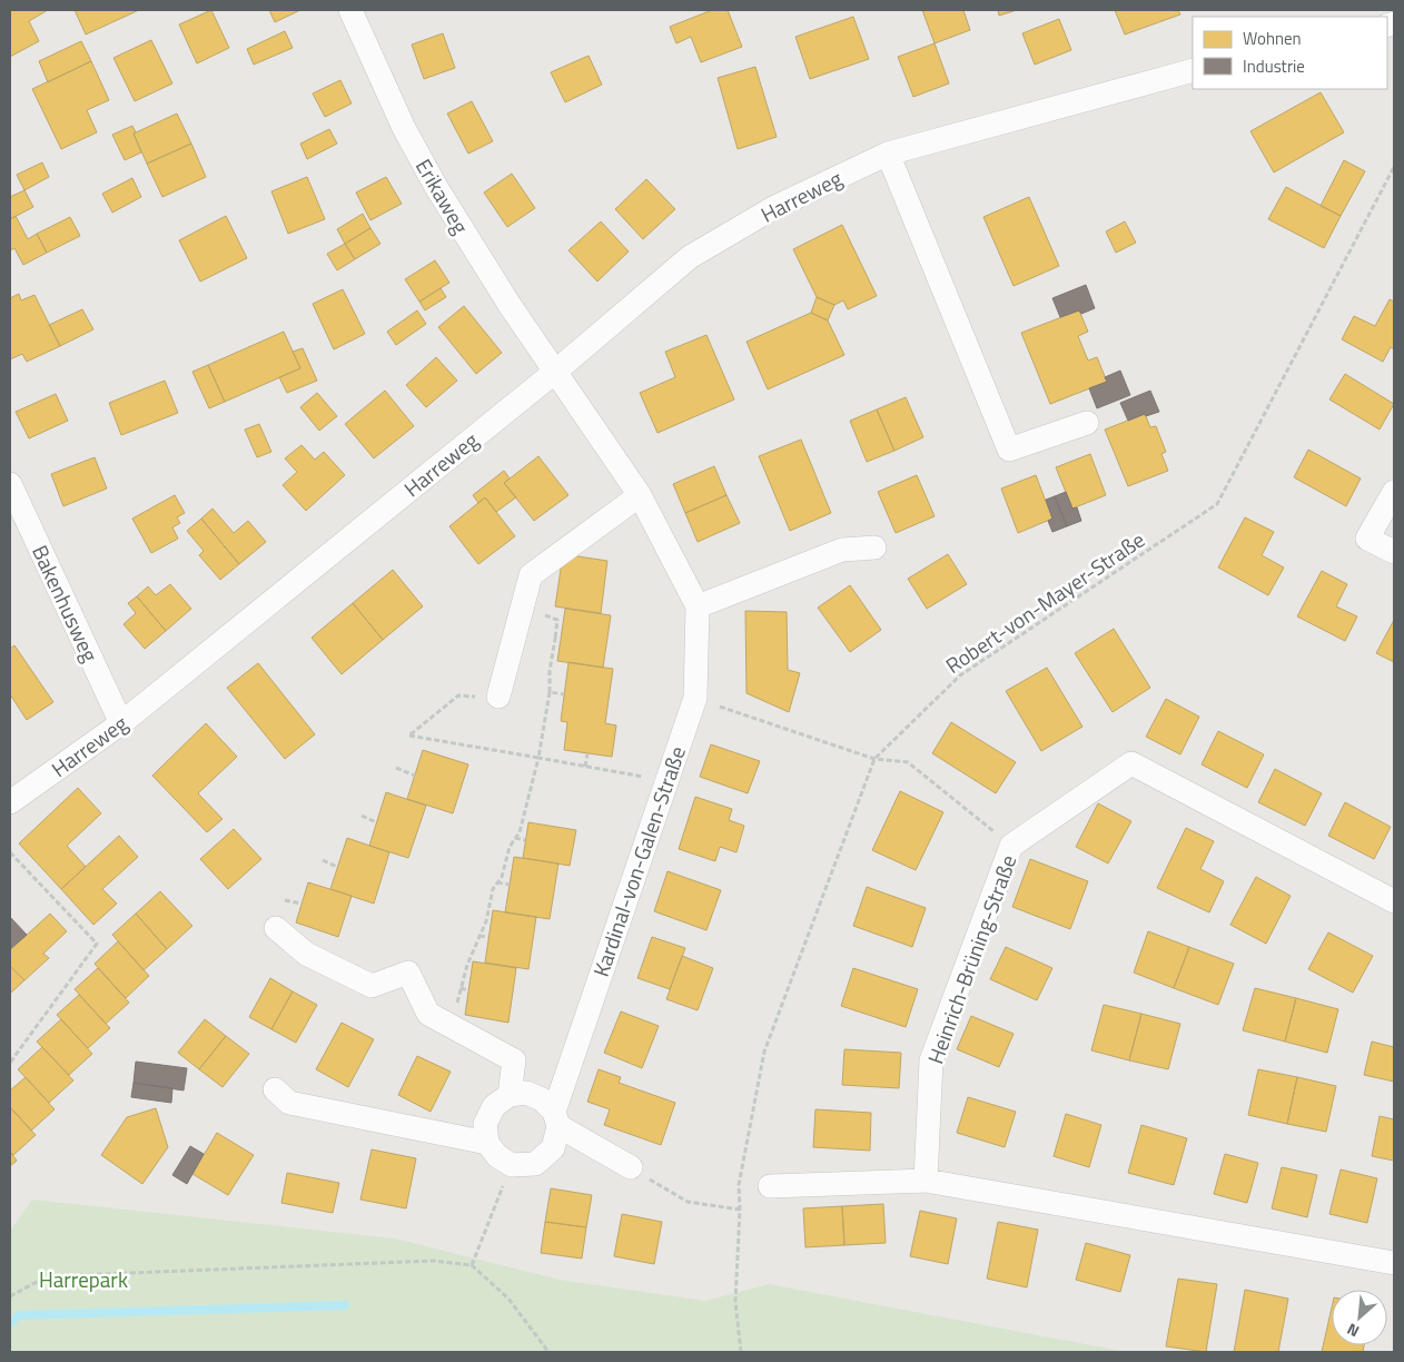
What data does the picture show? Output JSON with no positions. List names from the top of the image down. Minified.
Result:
{"streets":{"street":["Erikaweg","Harreweg","Bakenhusweg","Kardinal-von-Galen-Straße","Heinrich-Brüning-Straße"],"path":["Robert-von-Mayer-Straße"]},"crossings":[["Erikaweg","Harreweg"],["Erikaweg","Kardinal-von-Galen-Straße"],["Harreweg","Bakenhusweg"],["Harreweg","Kardinal-von-Galen-Straße"]],"parks":["Harrepark"],"legend":["Wohnen","Industrie"],"north":"bottom left"}
